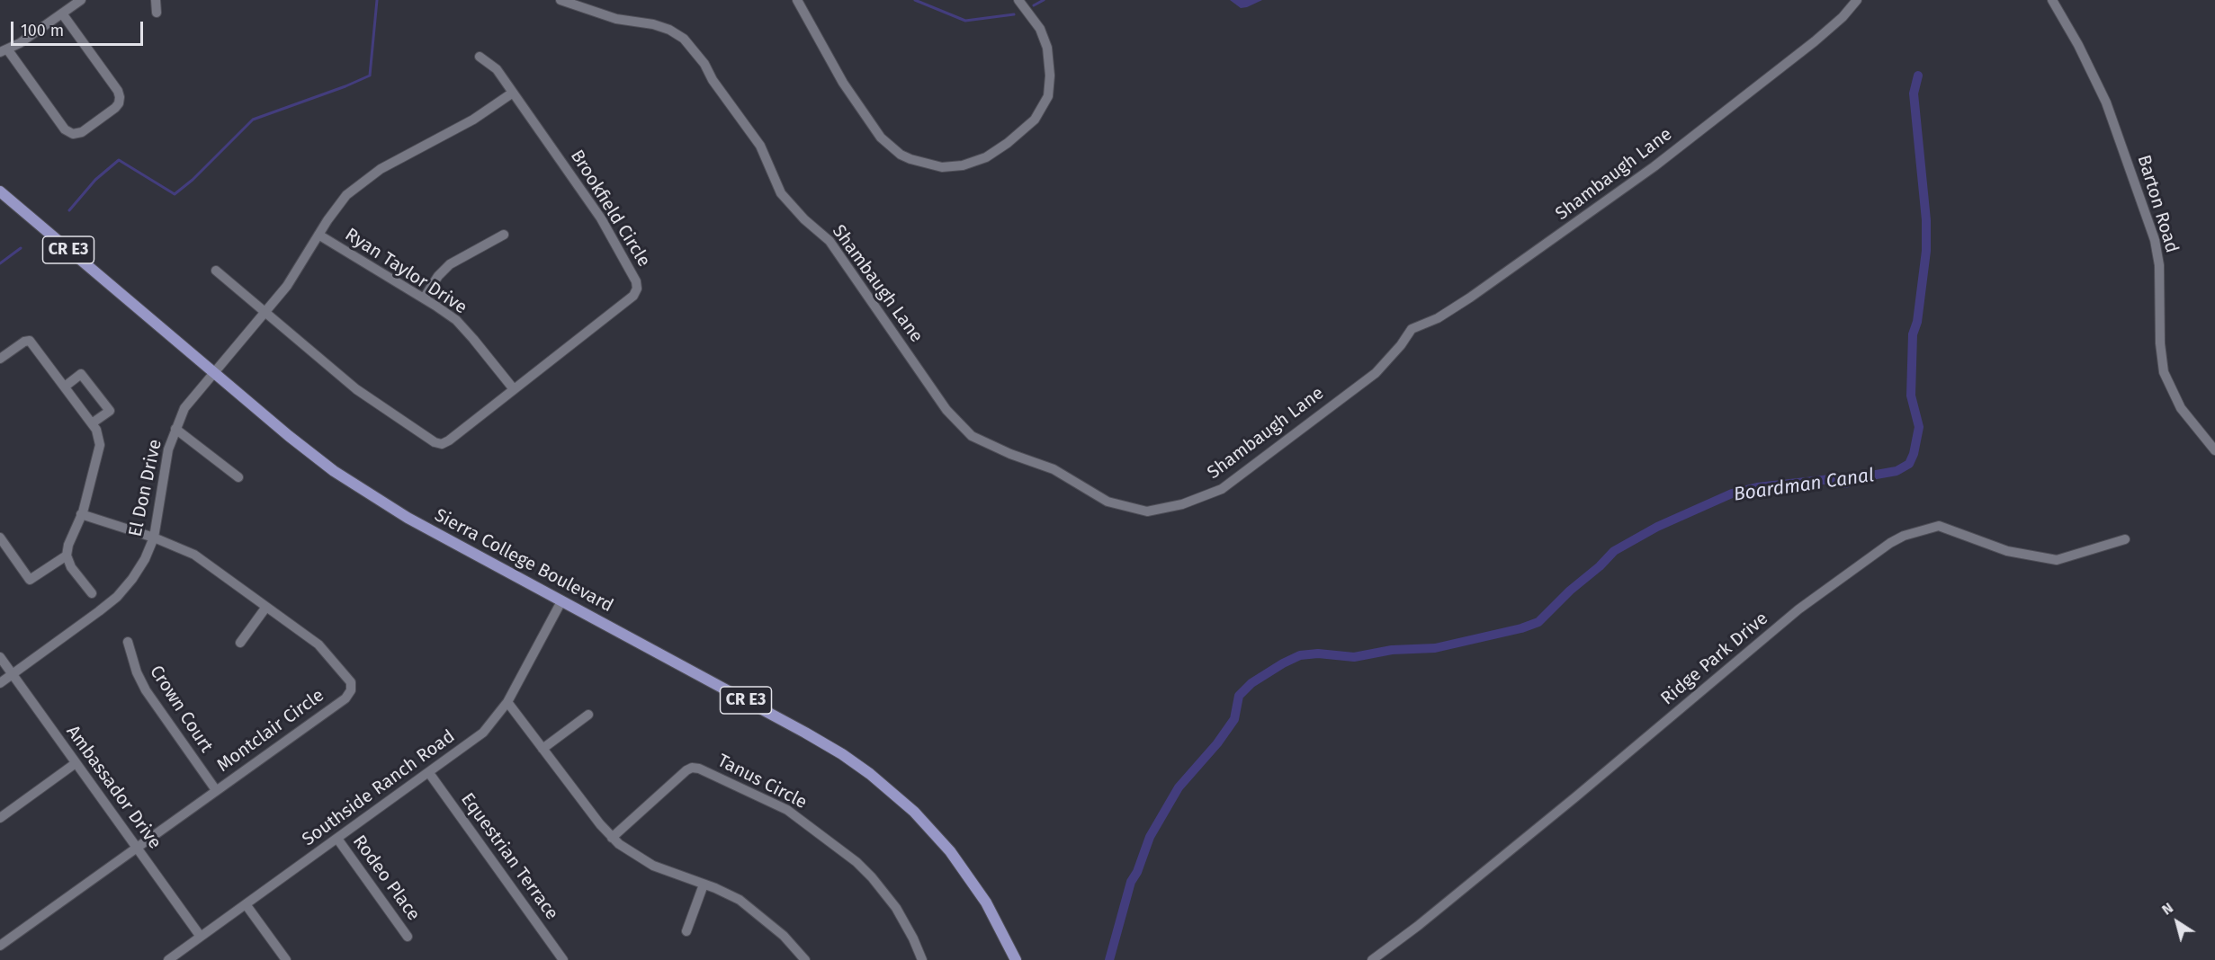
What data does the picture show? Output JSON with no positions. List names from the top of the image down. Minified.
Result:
{"streets":{"main road":["CR E3","Sierra College Boulevard"],"street":["Shambaugh Lane","Barton Road","Brookfield Circle","Ryan Taylor Drive","El Don Drive","Ridge Park Drive","Crown Court","Montclair Circle","Tanus Circle","Ambassador Drive","Southside Ranch Road","Equestrian Terrace","Rodeo Place"]},"crossings":[["Brookfield Circle","Ryan Taylor Drive"],["El Don Drive","Sierra College Boulevard"],["El Don Drive","Montclair Circle"],["El Don Drive","Ambassador Drive"],["Sierra College Boulevard","Southside Ranch Road"],["Crown Court","Montclair Circle"],["Montclair Circle","Ambassador Drive"],["Ambassador Drive","Southside Ranch Road"],["Southside Ranch Road","Equestrian Terrace"],["Southside Ranch Road","Rodeo Place"]],"water":["Boardman Canal"],"scale_bar":"100 m","north":"top left"}
